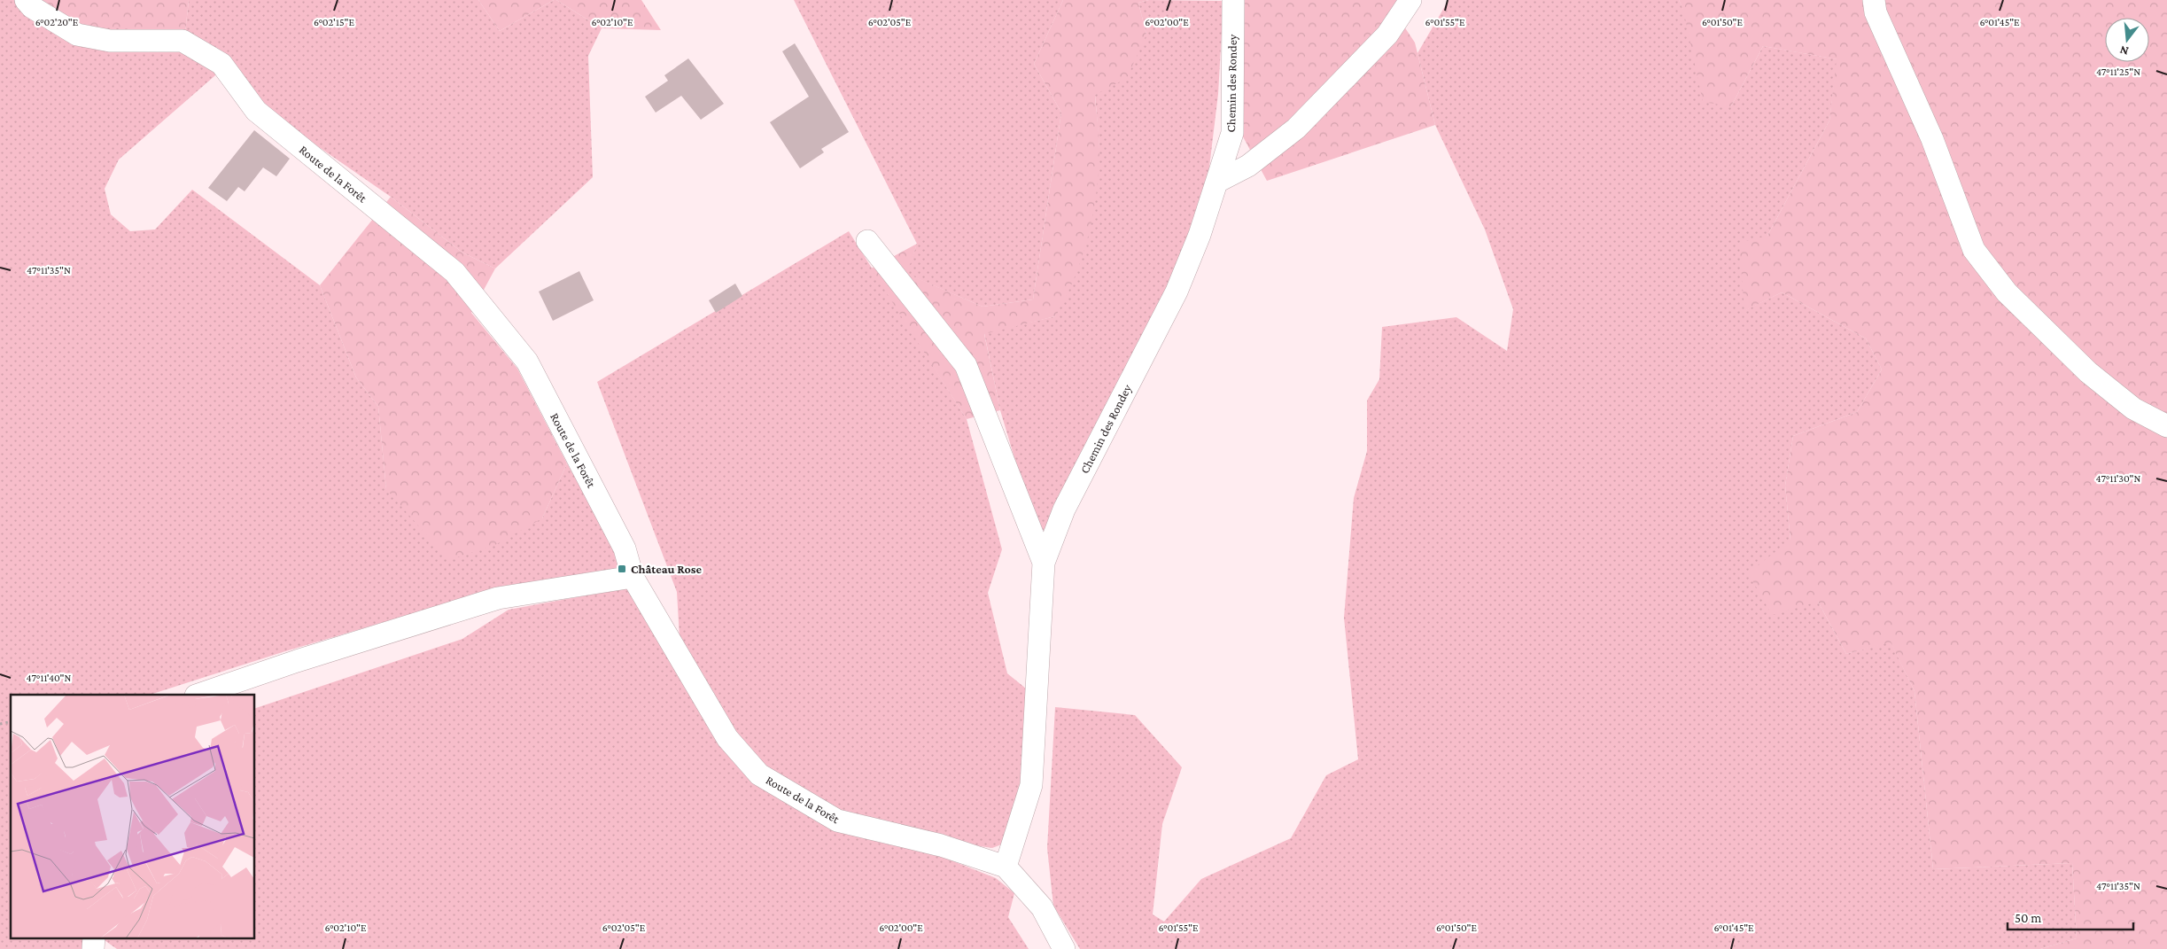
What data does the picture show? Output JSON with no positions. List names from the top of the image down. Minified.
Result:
{"streets":{"street":["Chemin des Rondey","Route de la Forêt"]},"crossings":[["Chemin des Rondey","Route de la Forêt"]],"places":{"transit":["Château Rose"]},"scale_bar":"50 m","north":"bottom","coordinates":["6°02'20\"E","6°02'15\"E","6°02'10\"E","6°02'05\"E","6°02'00\"E","6°01'55\"E","6°01'50\"E","6°01'45\"E","47°11'25\"N","47°11'35\"N","47°11'30\"N","47°11'40\"N"]}
